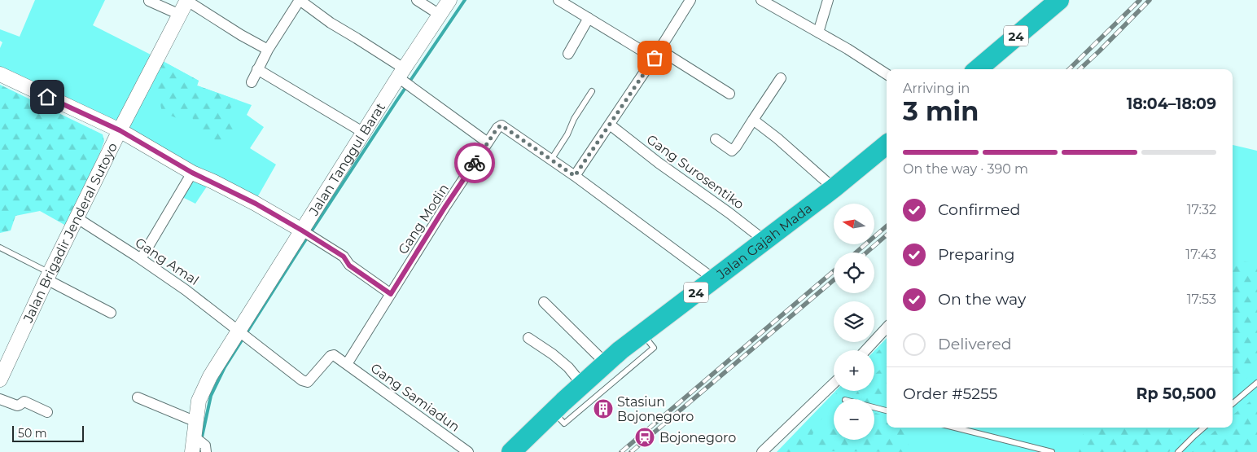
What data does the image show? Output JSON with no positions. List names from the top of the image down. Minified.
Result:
{"streets":{"highway":["24","Jalan Gajah Mada"],"street":["Jalan Tanggul Barat","Gang Surosentiko","Gang Modin","Jalan Brigadir Jenderal Sutoyo","Gang Amal","Gang Samiadun"]},"crossings":[["Jalan Tanggul Barat","Gang Amal"],["Gang Surosentiko","Jalan Gajah Mada"],["Gang Modin","Jalan Gajah Mada"],["Gang Modin","Gang Amal"],["Gang Modin","Gang Samiadun"],["Jalan Brigadir Jenderal Sutoyo","Gang Amal"],["Gang Amal","Gang Samiadun"]],"places":{"building":["Stasiun Bojonegoro"],"station":["Bojonegoro"]},"scale_bar":"50 m","north":"left","page":{"heading":["3 min","Arriving in","18:04–18:09"],"panel":["Order #5255","Rp 50,500"],"bar":"On the way · 390 m","list":[["Confirmed","17:32"],["Preparing","17:43"],["On the way","17:53"],"Delivered"],"map_buttons":["+","−"],"scale":"50 m"}}
